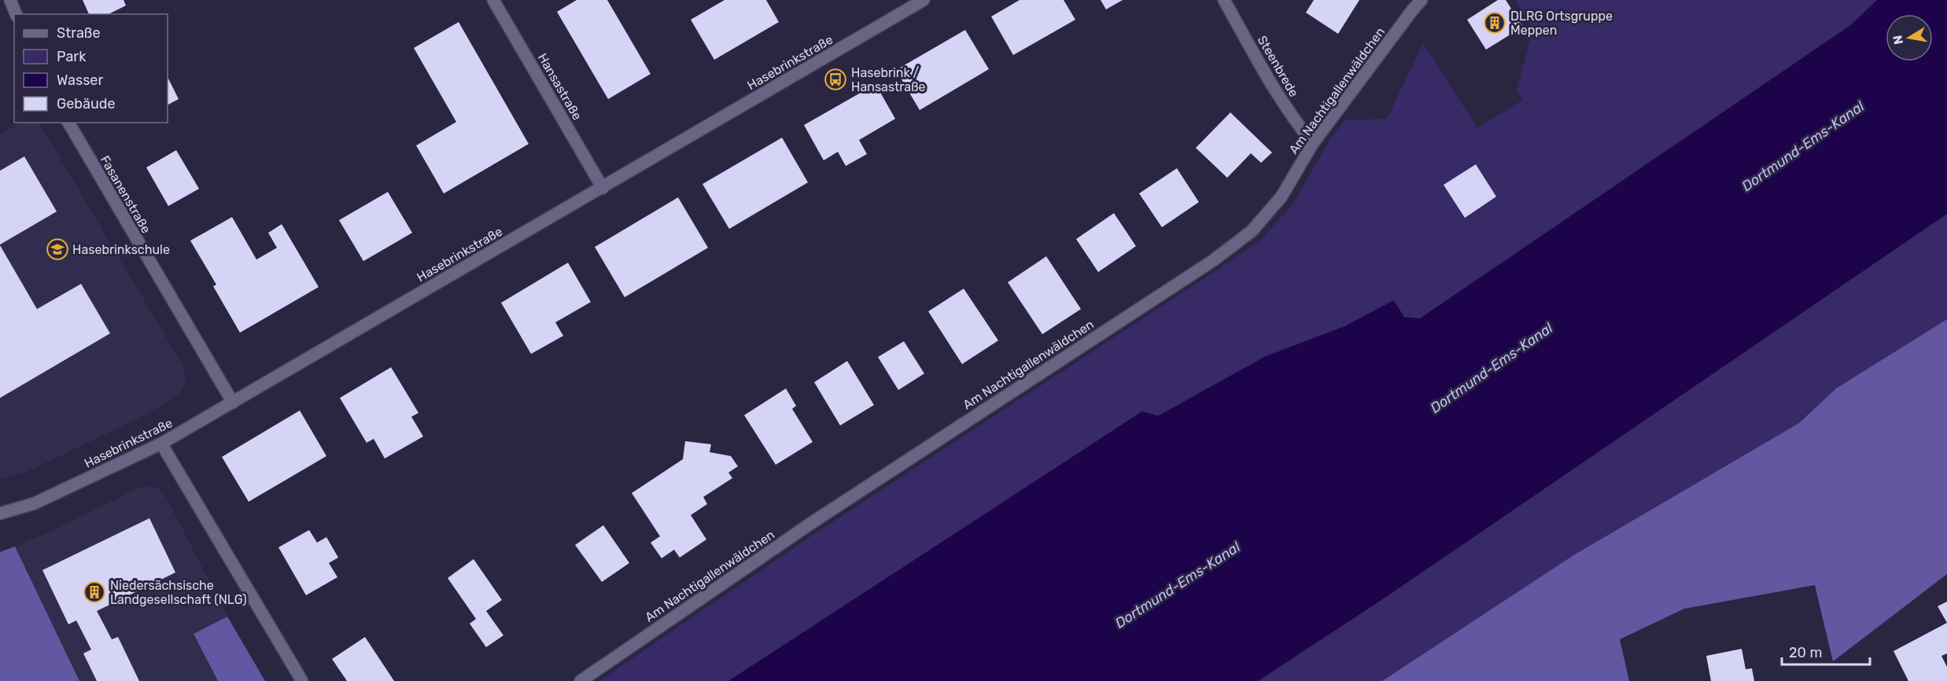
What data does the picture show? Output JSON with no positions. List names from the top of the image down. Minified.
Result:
{"streets":{"street":["Hasebrinkstraße","Steenbrede","Hansastraße","Am Nachtigallenwäldchen","Fasanenstraße"]},"crossings":[["Hasebrinkstraße","Hansastraße"],["Hasebrinkstraße","Fasanenstraße"],["Steenbrede","Am Nachtigallenwäldchen"]],"water":["Dortmund-Ems-Kanal"],"places":{"building":["DLRG Ortsgruppe Meppen","Niedersächsische Landgesellschaft (NLG)"],"bus stop":["Hasebrink / Hansastraße"],"school or university":["Hasebrinkschule"]},"legend":["Straße","Park","Wasser","Gebäude"],"scale_bar":"20 m","north":"left"}
